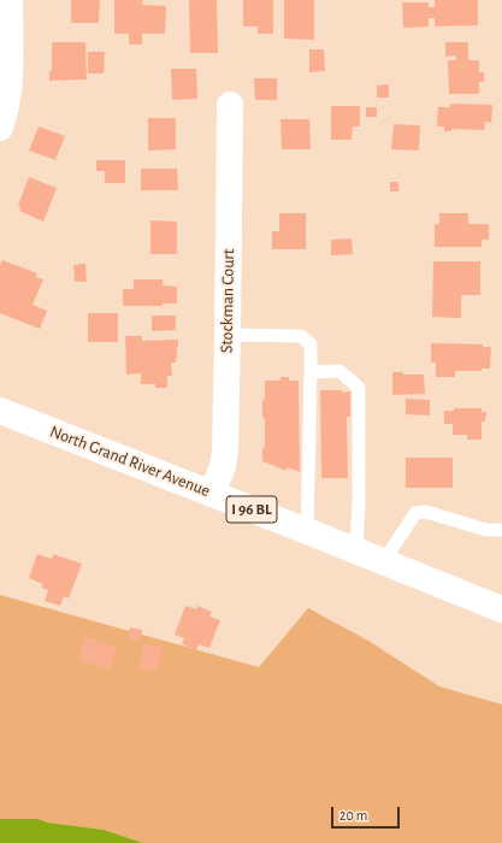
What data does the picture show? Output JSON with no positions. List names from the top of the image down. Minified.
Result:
{"streets":{"main road":["Stockman Court","North Grand River Avenue","I 96 BL"]},"crossings":[["Stockman Court","North Grand River Avenue"]],"scale_bar":"20 m"}
